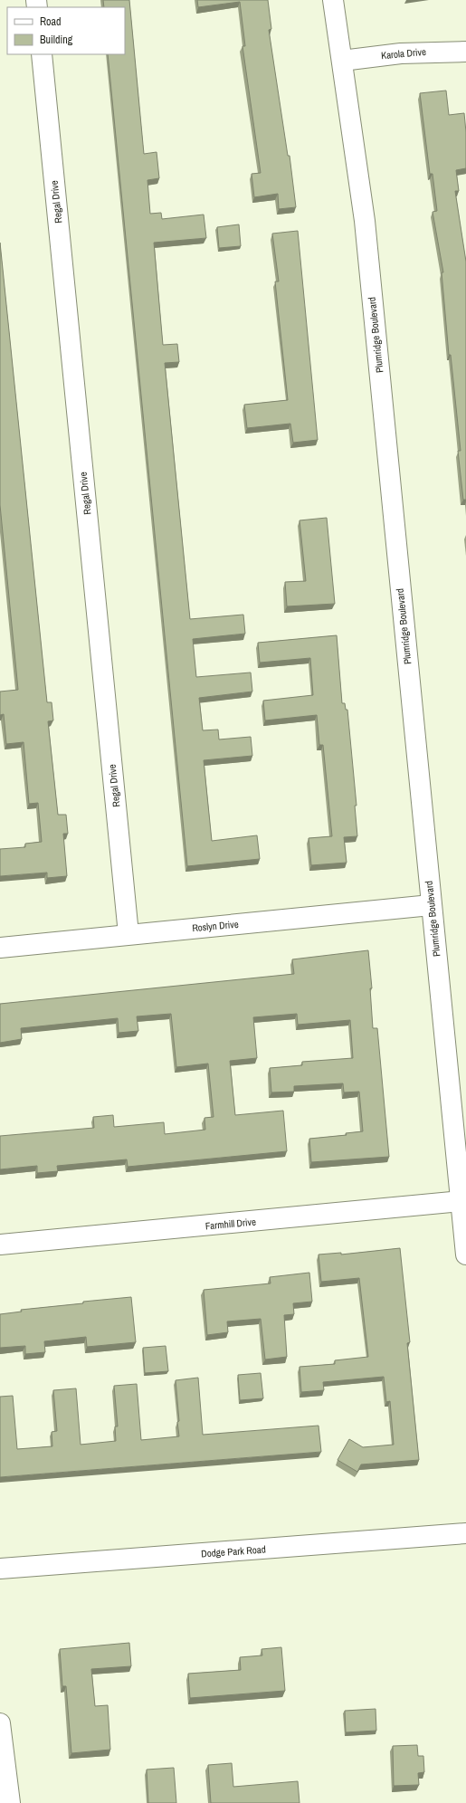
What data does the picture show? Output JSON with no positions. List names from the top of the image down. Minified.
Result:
{"streets":{"street":["Karola Drive","Regal Drive","Plumridge Boulevard","Roslyn Drive","Farmhill Drive","Dodge Park Road"]},"crossings":[["Karola Drive","Plumridge Boulevard"],["Regal Drive","Roslyn Drive"],["Plumridge Boulevard","Roslyn Drive"],["Plumridge Boulevard","Farmhill Drive"]],"legend":["Road","Building"]}
